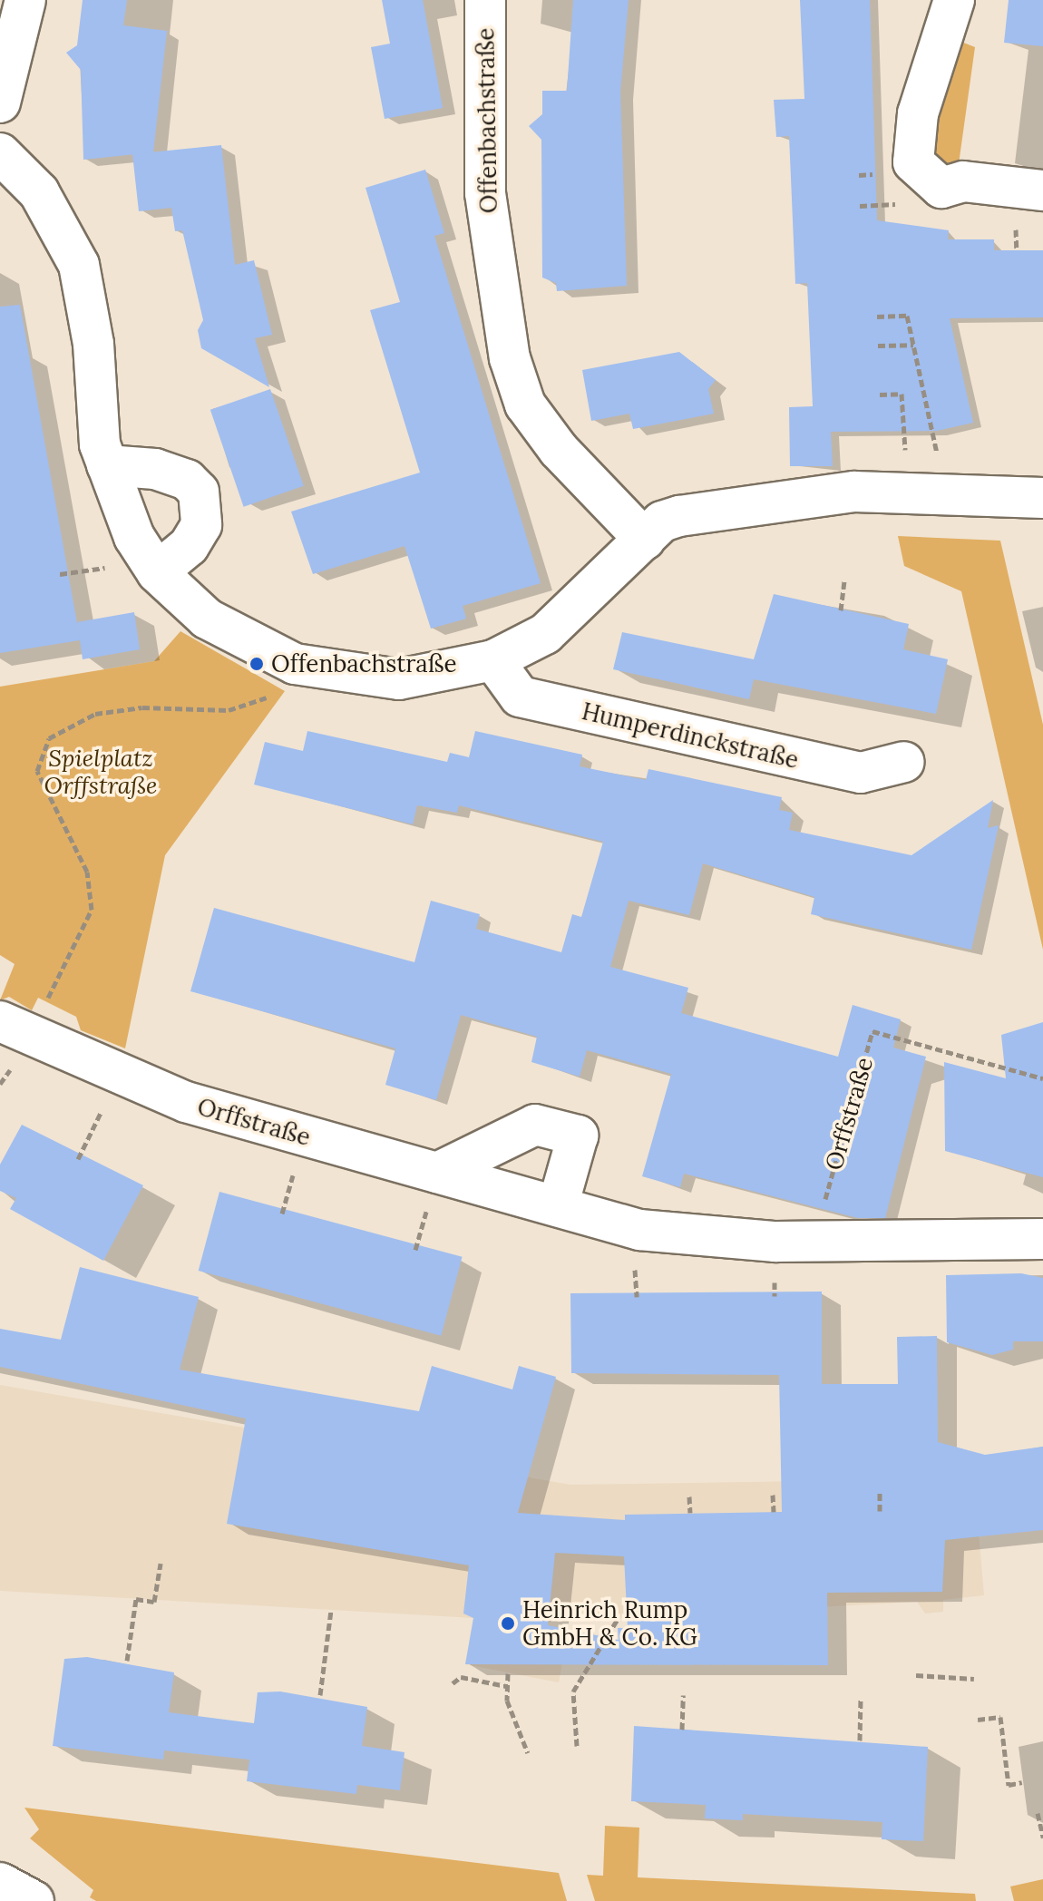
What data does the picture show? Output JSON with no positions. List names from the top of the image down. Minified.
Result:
{"streets":{"street":["Offenbachstraße","Humperdinckstraße","Orffstraße"]},"parks":["Spielplatz Orffstraße"],"places":["Offenbachstraße","Heinrich Rump GmbH & Co. KG"]}
